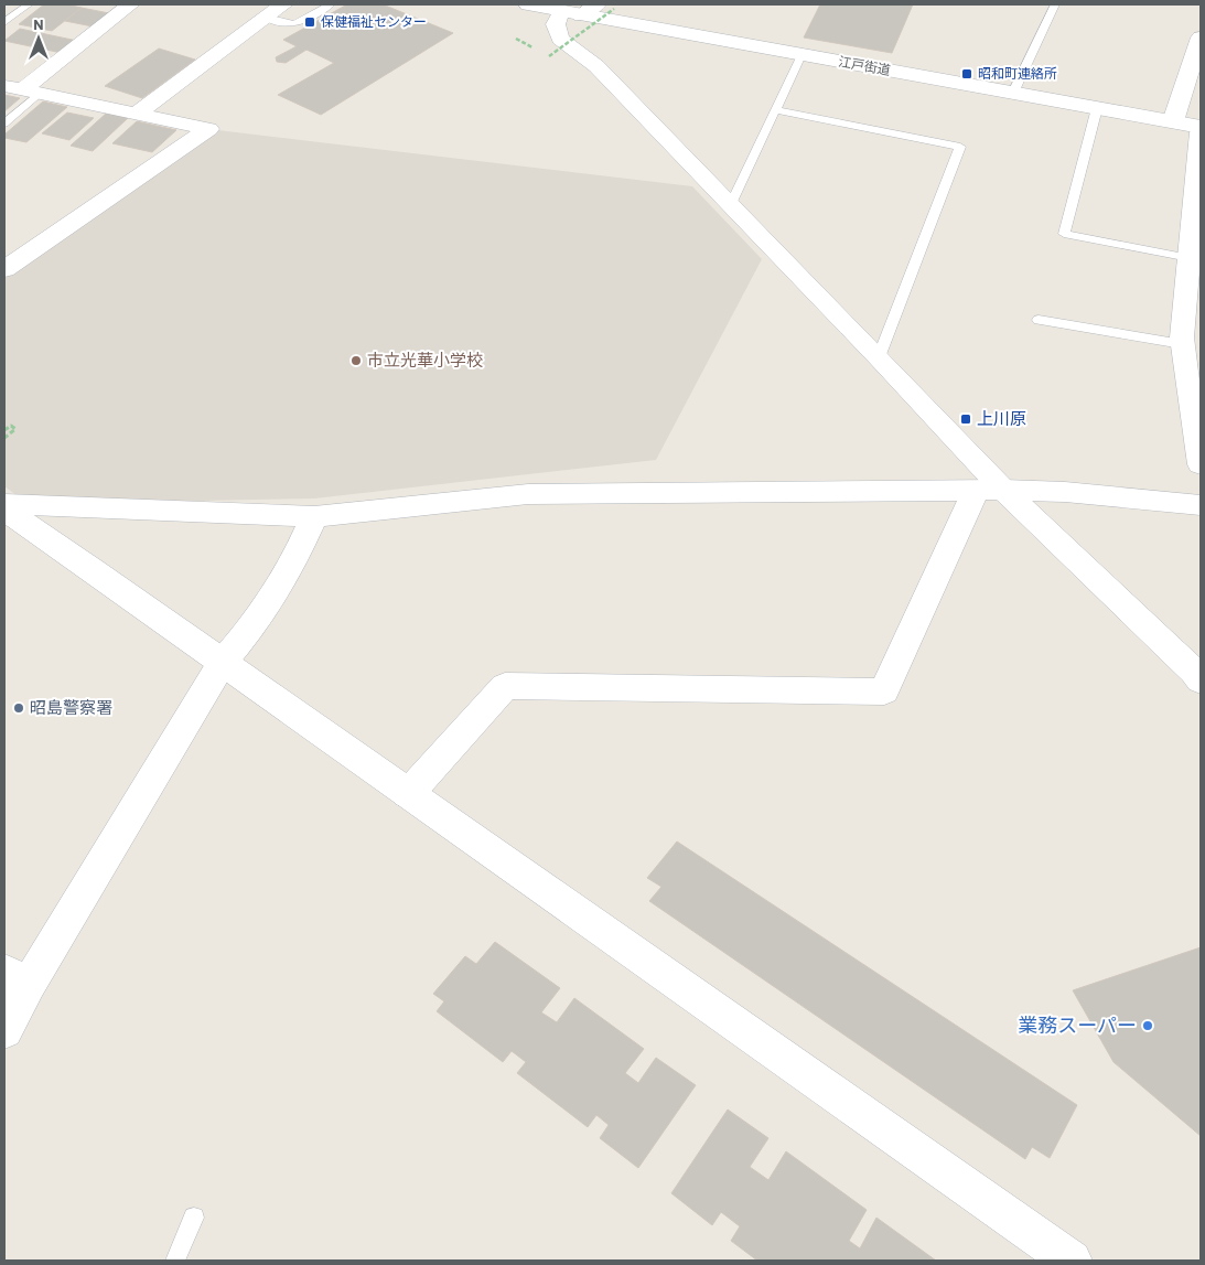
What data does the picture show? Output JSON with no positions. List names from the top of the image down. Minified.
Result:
{"streets":{"street":["江戸街道"]},"places":{"transit":["保健福祉センター","昭和町連絡所","上川原"],"other":["市立光華小学校","昭島警察署","業務スーパー"]},"north":"top"}
